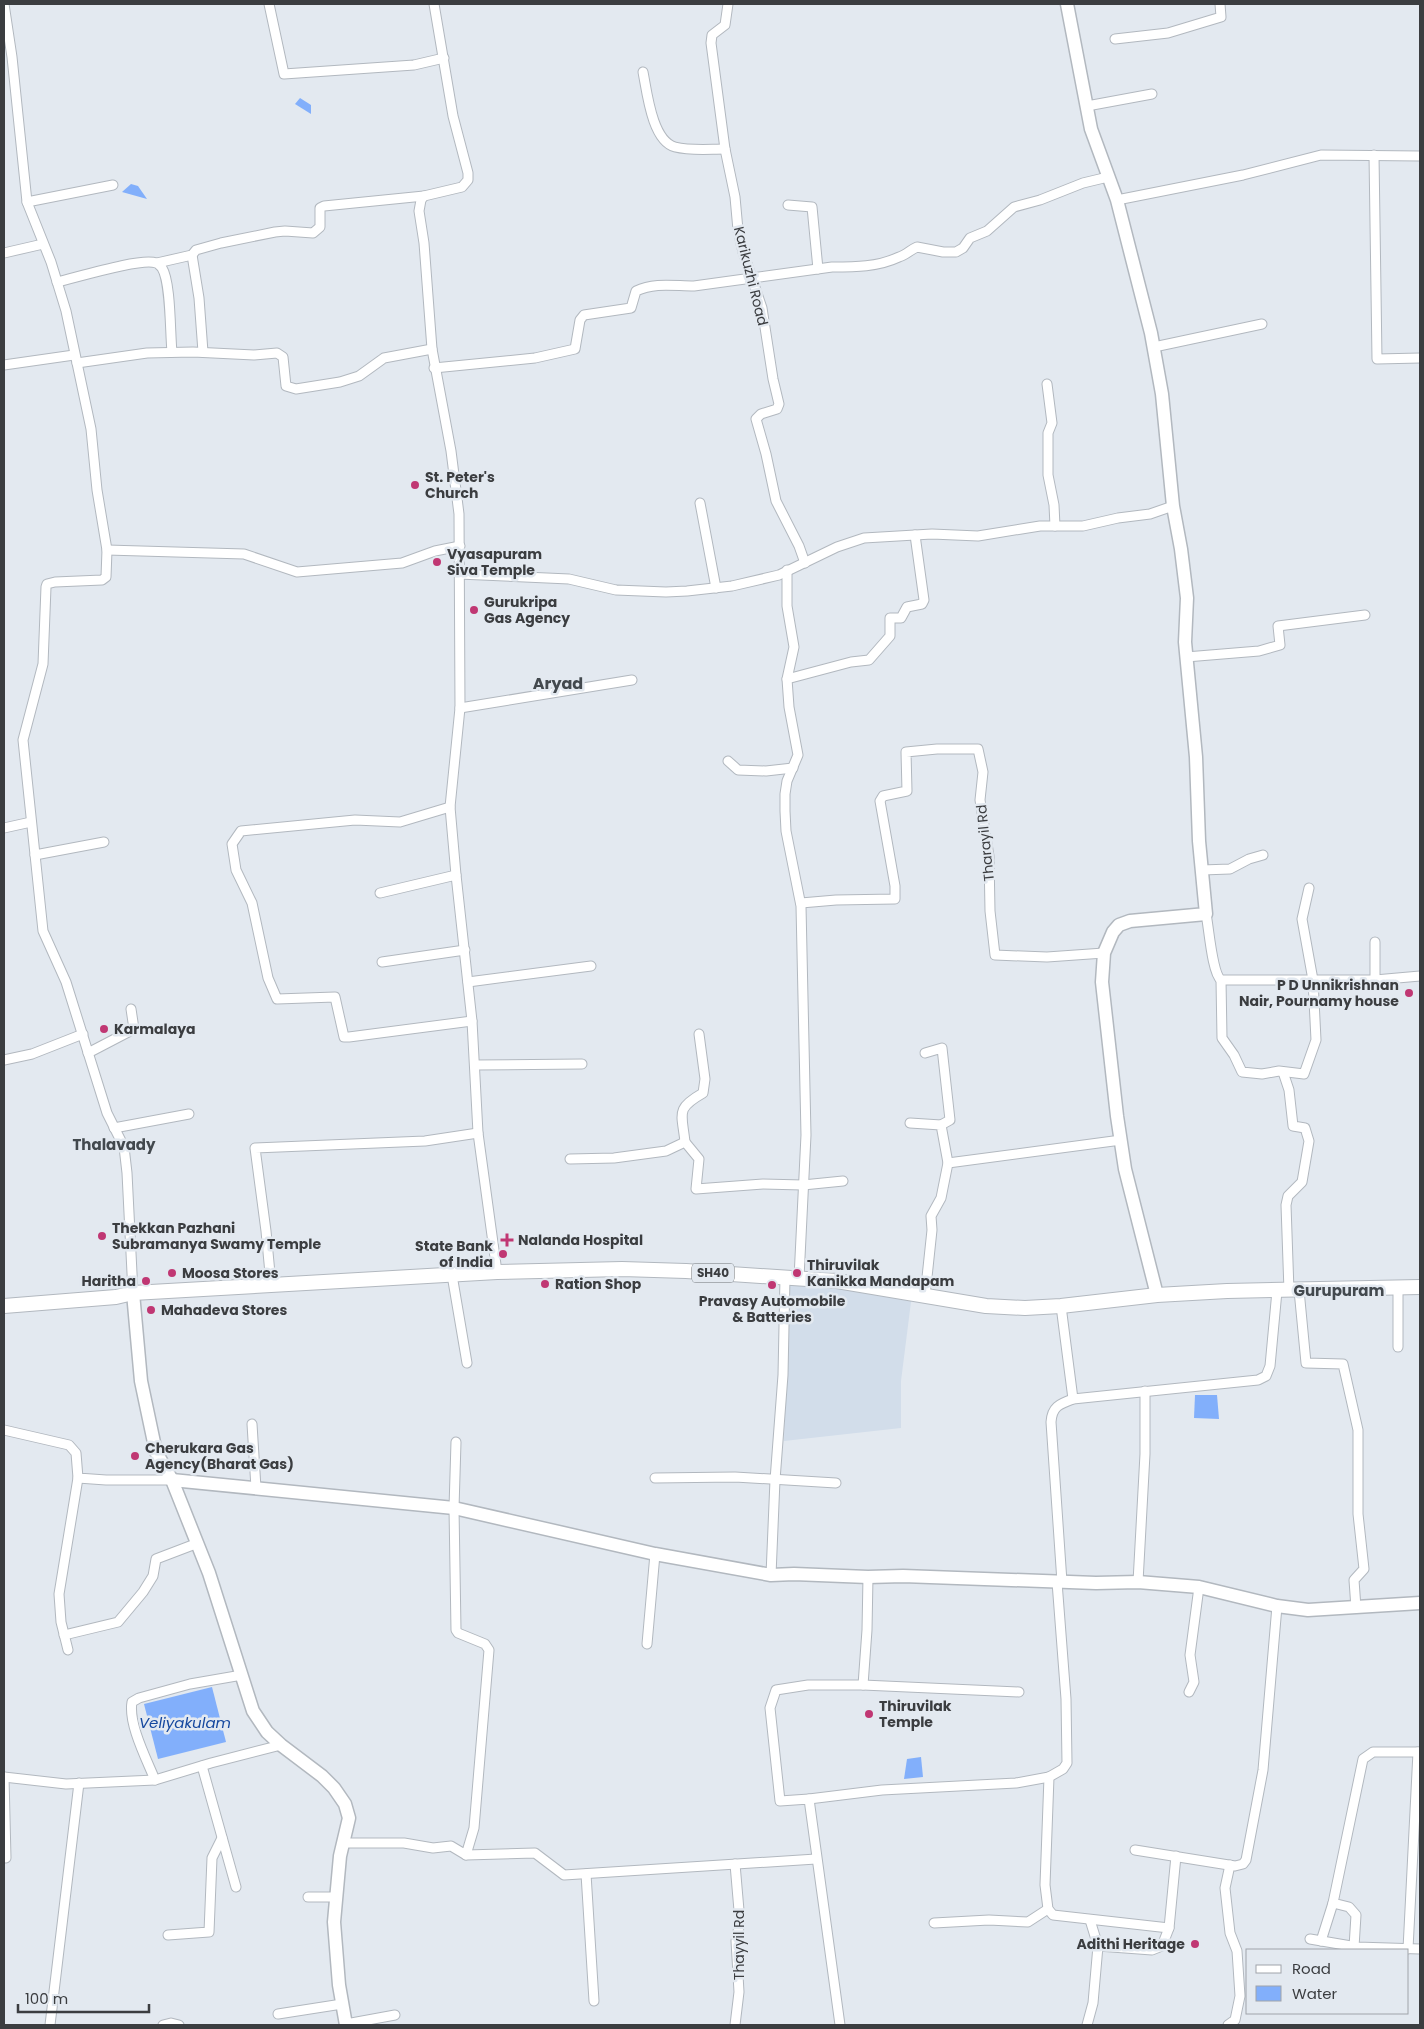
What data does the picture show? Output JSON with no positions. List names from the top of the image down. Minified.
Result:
{"streets":{"main road":["SH40"],"street":["Karikuzhi Road","Tharayil Rd","Thayyil Rd"]},"districts":["Aryad","Thalavady","Gurupuram"],"water":["Veliyakulam"],"places":{"other":["St. Peter's Church","Vyasapuram Siva Temple","Gurukripa Gas Agency","P D Unnikrishnan Nair, Pournamy house","Karmalaya","Thekkan Pazhani Subramanya Swamy Temple","State Bank of India","Moosa Stores","Thiruvilak Kanikka Mandapam","Haritha","Ration Shop","Pravasy Automobile & Batteries","Mahadeva Stores","Cherukara Gas Agency(Bharat Gas)","Thiruvilak Temple","Adithi Heritage"],"health":["Nalanda Hospital"]},"legend":["Road","Water"],"scale_bar":"100 m"}
